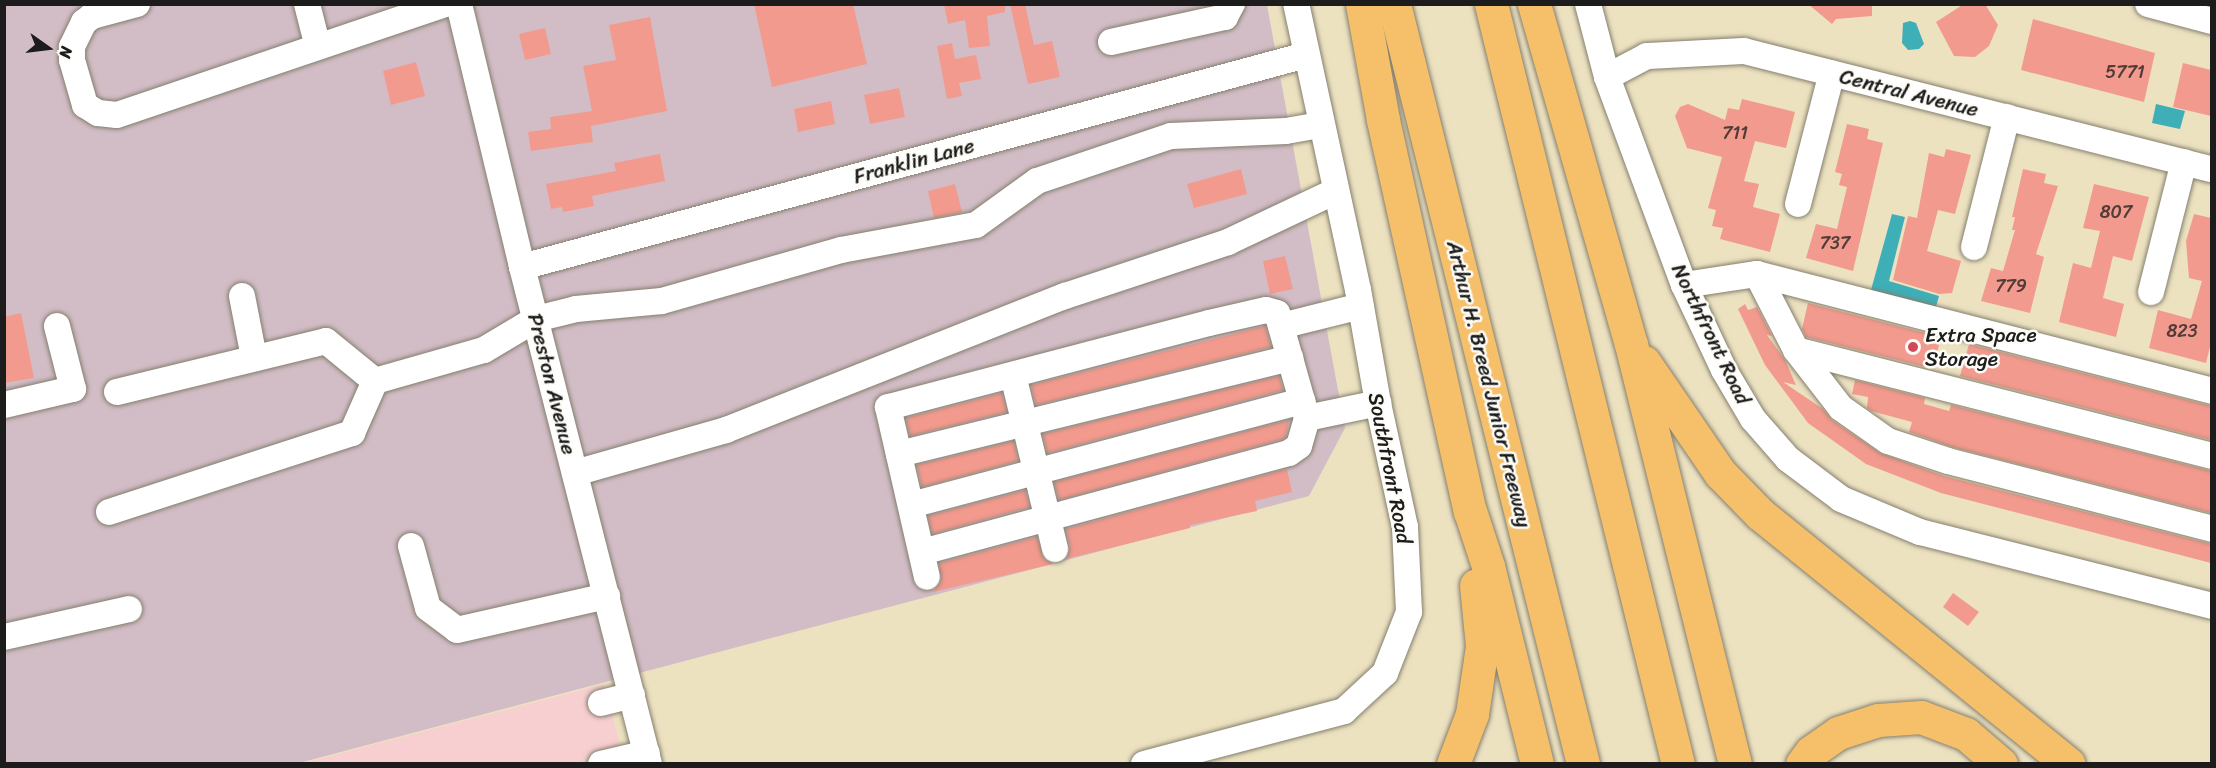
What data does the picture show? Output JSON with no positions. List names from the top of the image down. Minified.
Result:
{"streets":{"highway":["Arthur H. Breed Junior Freeway"],"street":["Central Avenue","Franklin Lane","Northfront Road","Preston Avenue","Southfront Road"]},"crossings":[["Central Avenue","Northfront Road"],["Franklin Lane","Preston Avenue"],["Franklin Lane","Southfront Road"]],"places":["Extra Space Storage"],"house_numbers":["5771","711","807","737","779","823"],"north":"right"}
